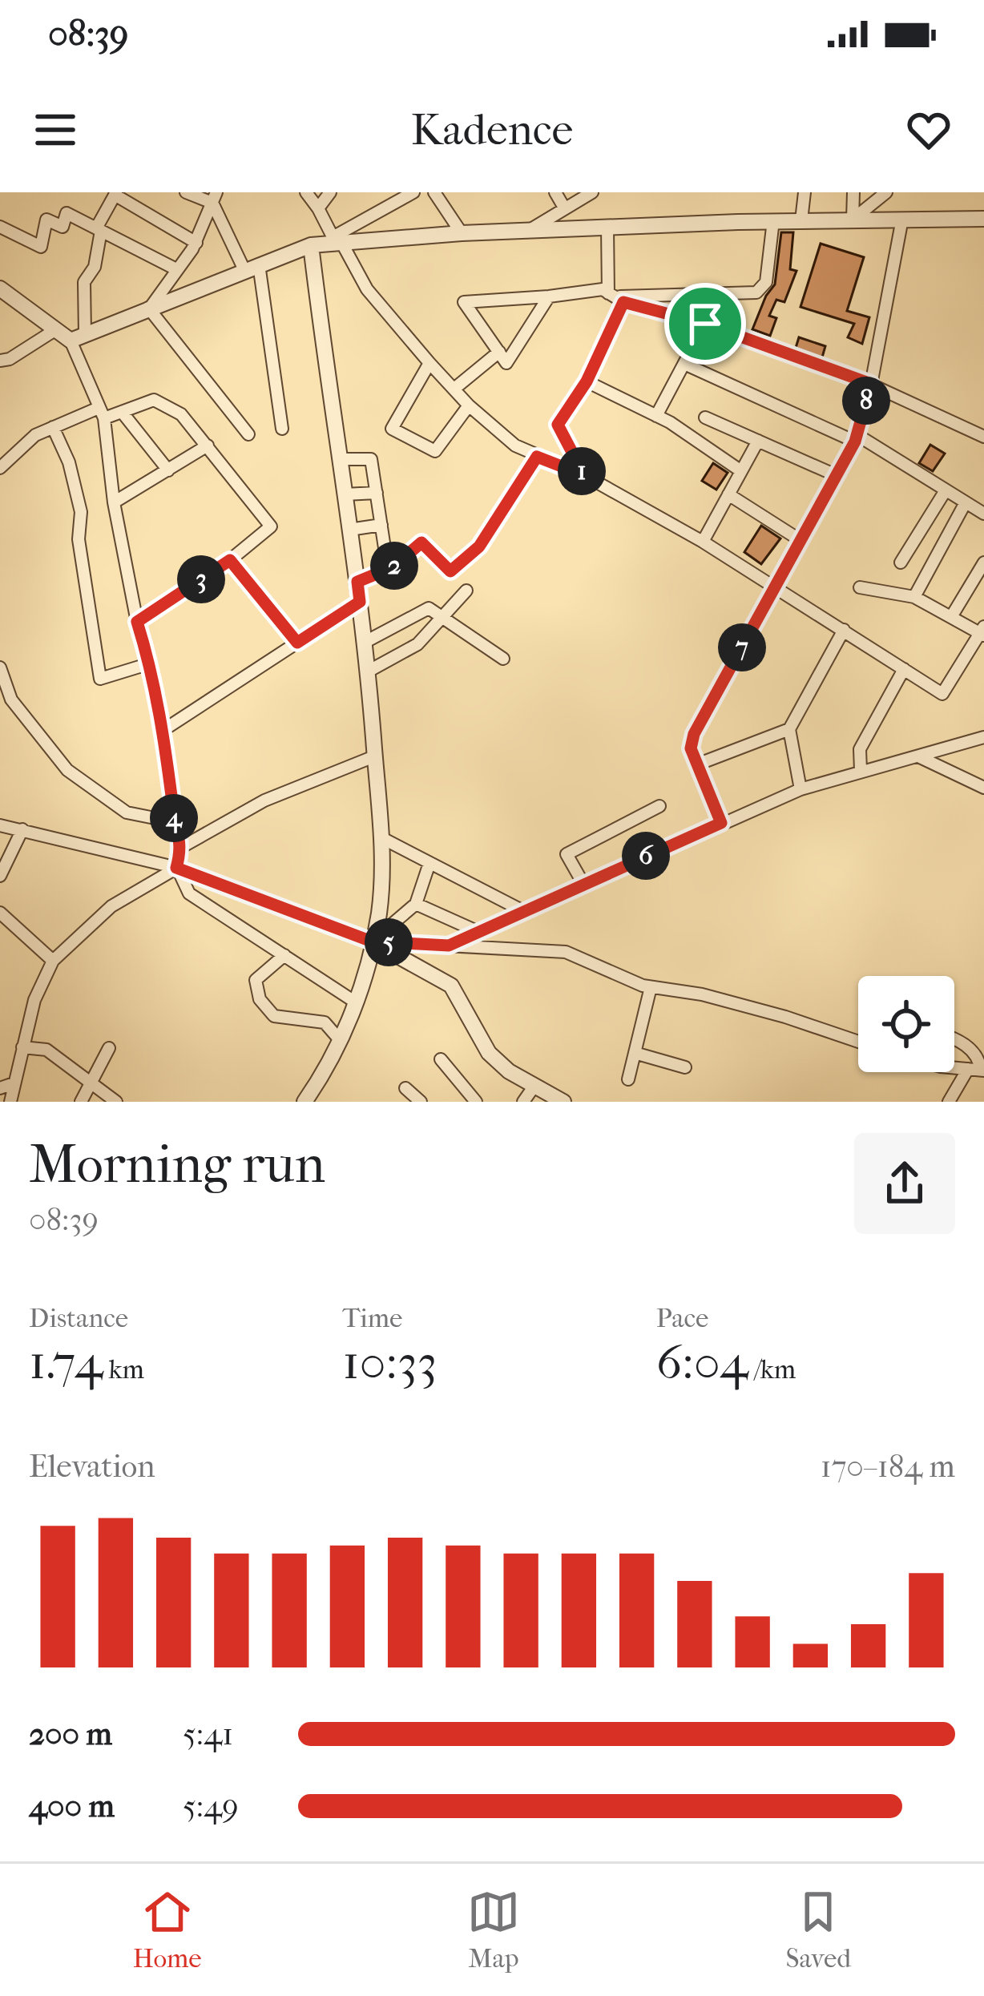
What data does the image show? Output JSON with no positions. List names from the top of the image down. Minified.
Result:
{"page":{"status":"08:39","header":"Kadence","pins":["8","1","2","3","7","4","6","5"],"heading":["Morning run","08:39"],"stats":[["Distance","1.74 km"],["Time","10:33"],["Pace","6:04 /km"]],"chart":["Elevation","170–184 m"],"list":[{"name":"200 m","note":"5:41"},{"name":"400 m","note":"5:49"}],"tabs":["Home","Map","Saved"]}}
